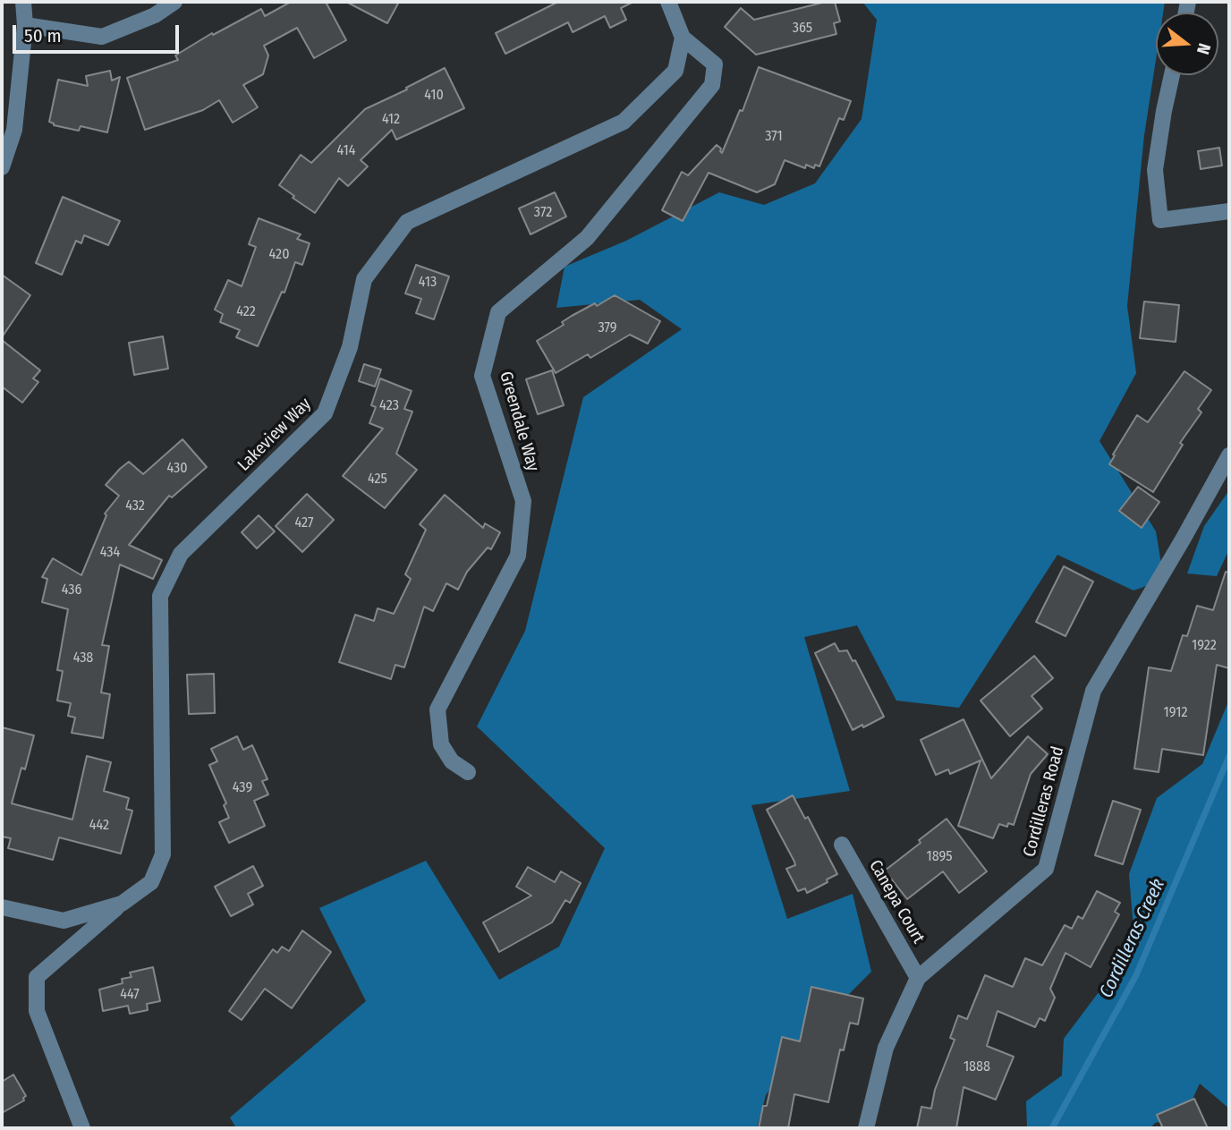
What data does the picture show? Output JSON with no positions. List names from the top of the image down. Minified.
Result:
{"streets":{"street":["Greendale Way","Lakeview Way","Cordilleras Road","Canepa Court"]},"crossings":[["Greendale Way","Lakeview Way"],["Cordilleras Road","Canepa Court"]],"water":["Cordilleras Creek"],"house_numbers":["365","410","412","371","414","372","420","413","422","379","423","430","425","432","427","434","436","1922","438","1912","439","442","1895","447","1888"],"scale_bar":"50 m","north":"right"}
